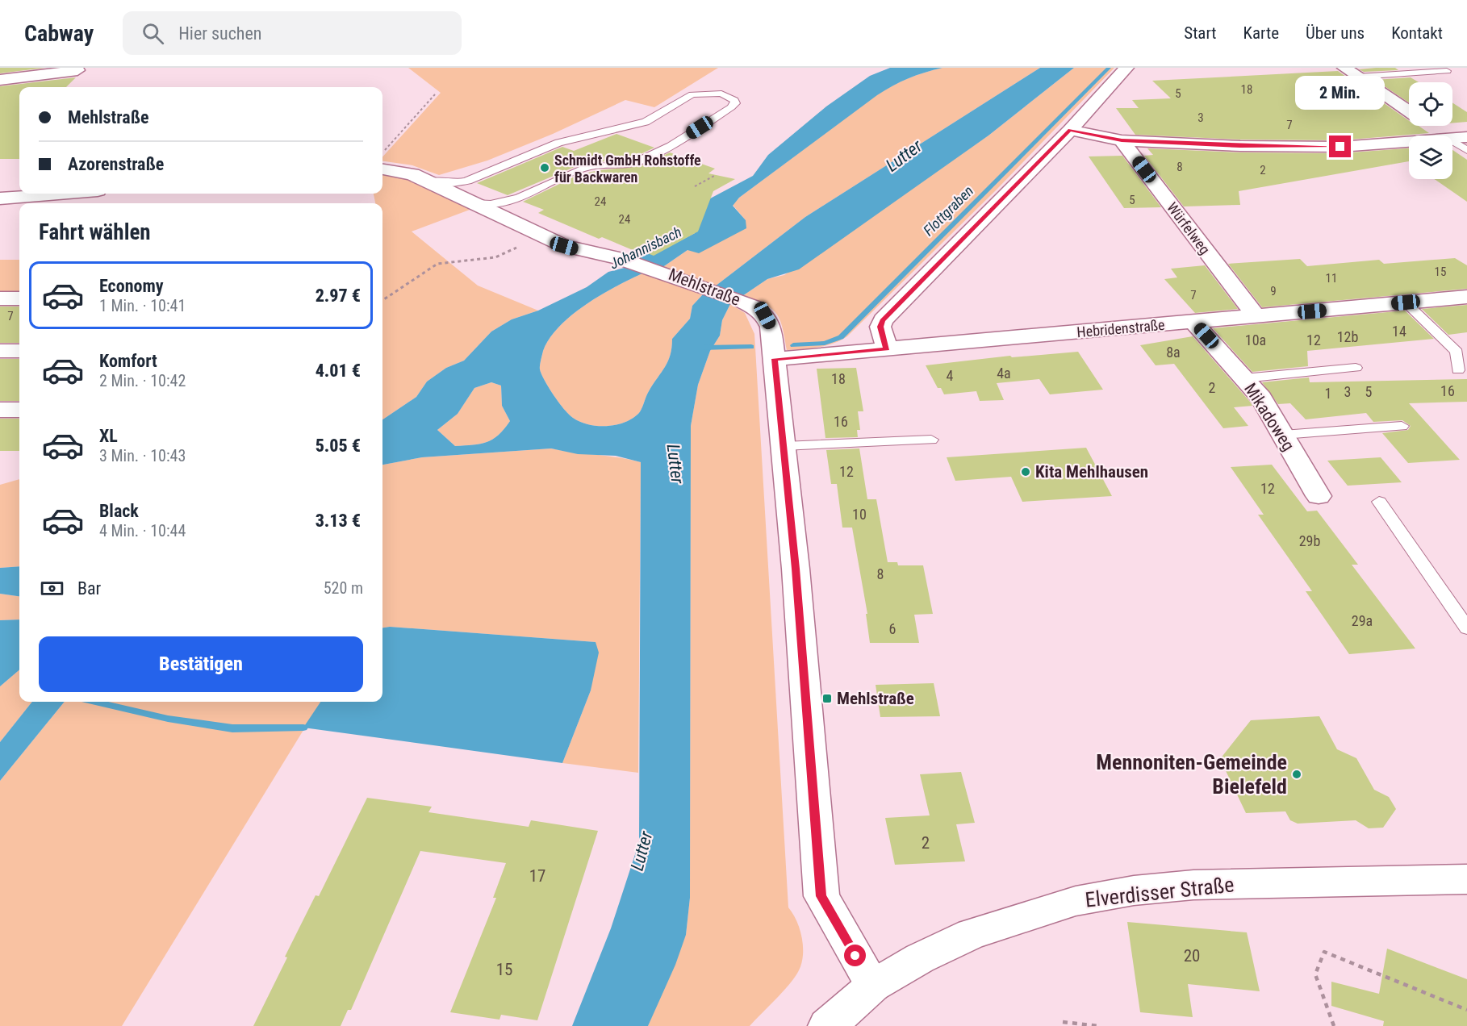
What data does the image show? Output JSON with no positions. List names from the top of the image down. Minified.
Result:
{"streets":{"street":["Würfelweg","Mehlstraße","Hebridenstraße","Mikadoweg","Elverdisser Straße"]},"crossings":[["Würfelweg","Hebridenstraße"],["Mehlstraße","Hebridenstraße"],["Mehlstraße","Elverdisser Straße"],["Hebridenstraße","Mikadoweg"]],"water":["Lutter","Flottgraben","Johannisbach"],"places":{"other":["Schmidt GmbH Rohstoffe für Backwaren","Kita Mehlhausen","Mennoniten-Gemeinde Bielefeld"],"transit":["Mehlstraße"]},"house_numbers":["18","5","3","7","8","2","5","24","24","15","11","9","7","7","14","12b","10a","12","8a","4a","4","18","2","16","3","5","1","16","12","12","10","29b","8","29a","6","2","17","20","15"],"page":{"header":"Cabway","search":"Hier suchen","nav":["Start","Karte","Über uns","Kontakt"],"bubble":"2 Min.","banner":["Mehlstraße","Azorenstraße"],"heading":"Fahrt wählen","list":[{"name":"Economy","note":"1 Min. · 10:41","value":"2.97 €"},{"name":"Komfort","note":"2 Min. · 10:42","value":"4.01 €"},{"name":"XL","note":"3 Min. · 10:43","value":"5.05 €"},{"name":"Black","note":"4 Min. · 10:44","value":"3.13 €"}],"pay":["Bar","520 m"],"buttons":"Bestätigen"}}
